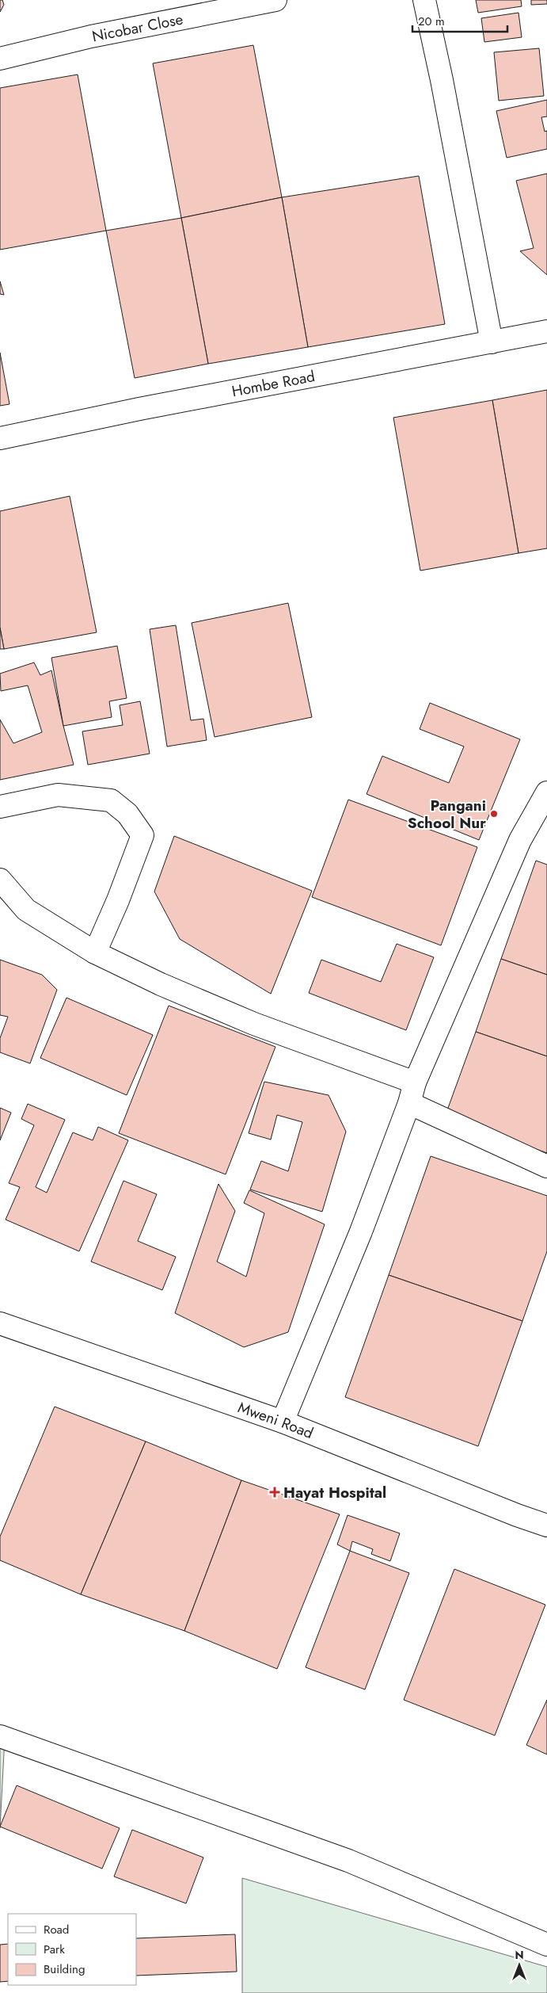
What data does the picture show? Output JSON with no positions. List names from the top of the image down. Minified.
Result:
{"streets":{"street":["Nicobar Close","Hombe Road","Mweni Road"]},"places":{"other":["Pangani School Nur"],"health":["Hayat Hospital"]},"legend":["Road","Park","Building"],"scale_bar":"20 m","north":"top"}
